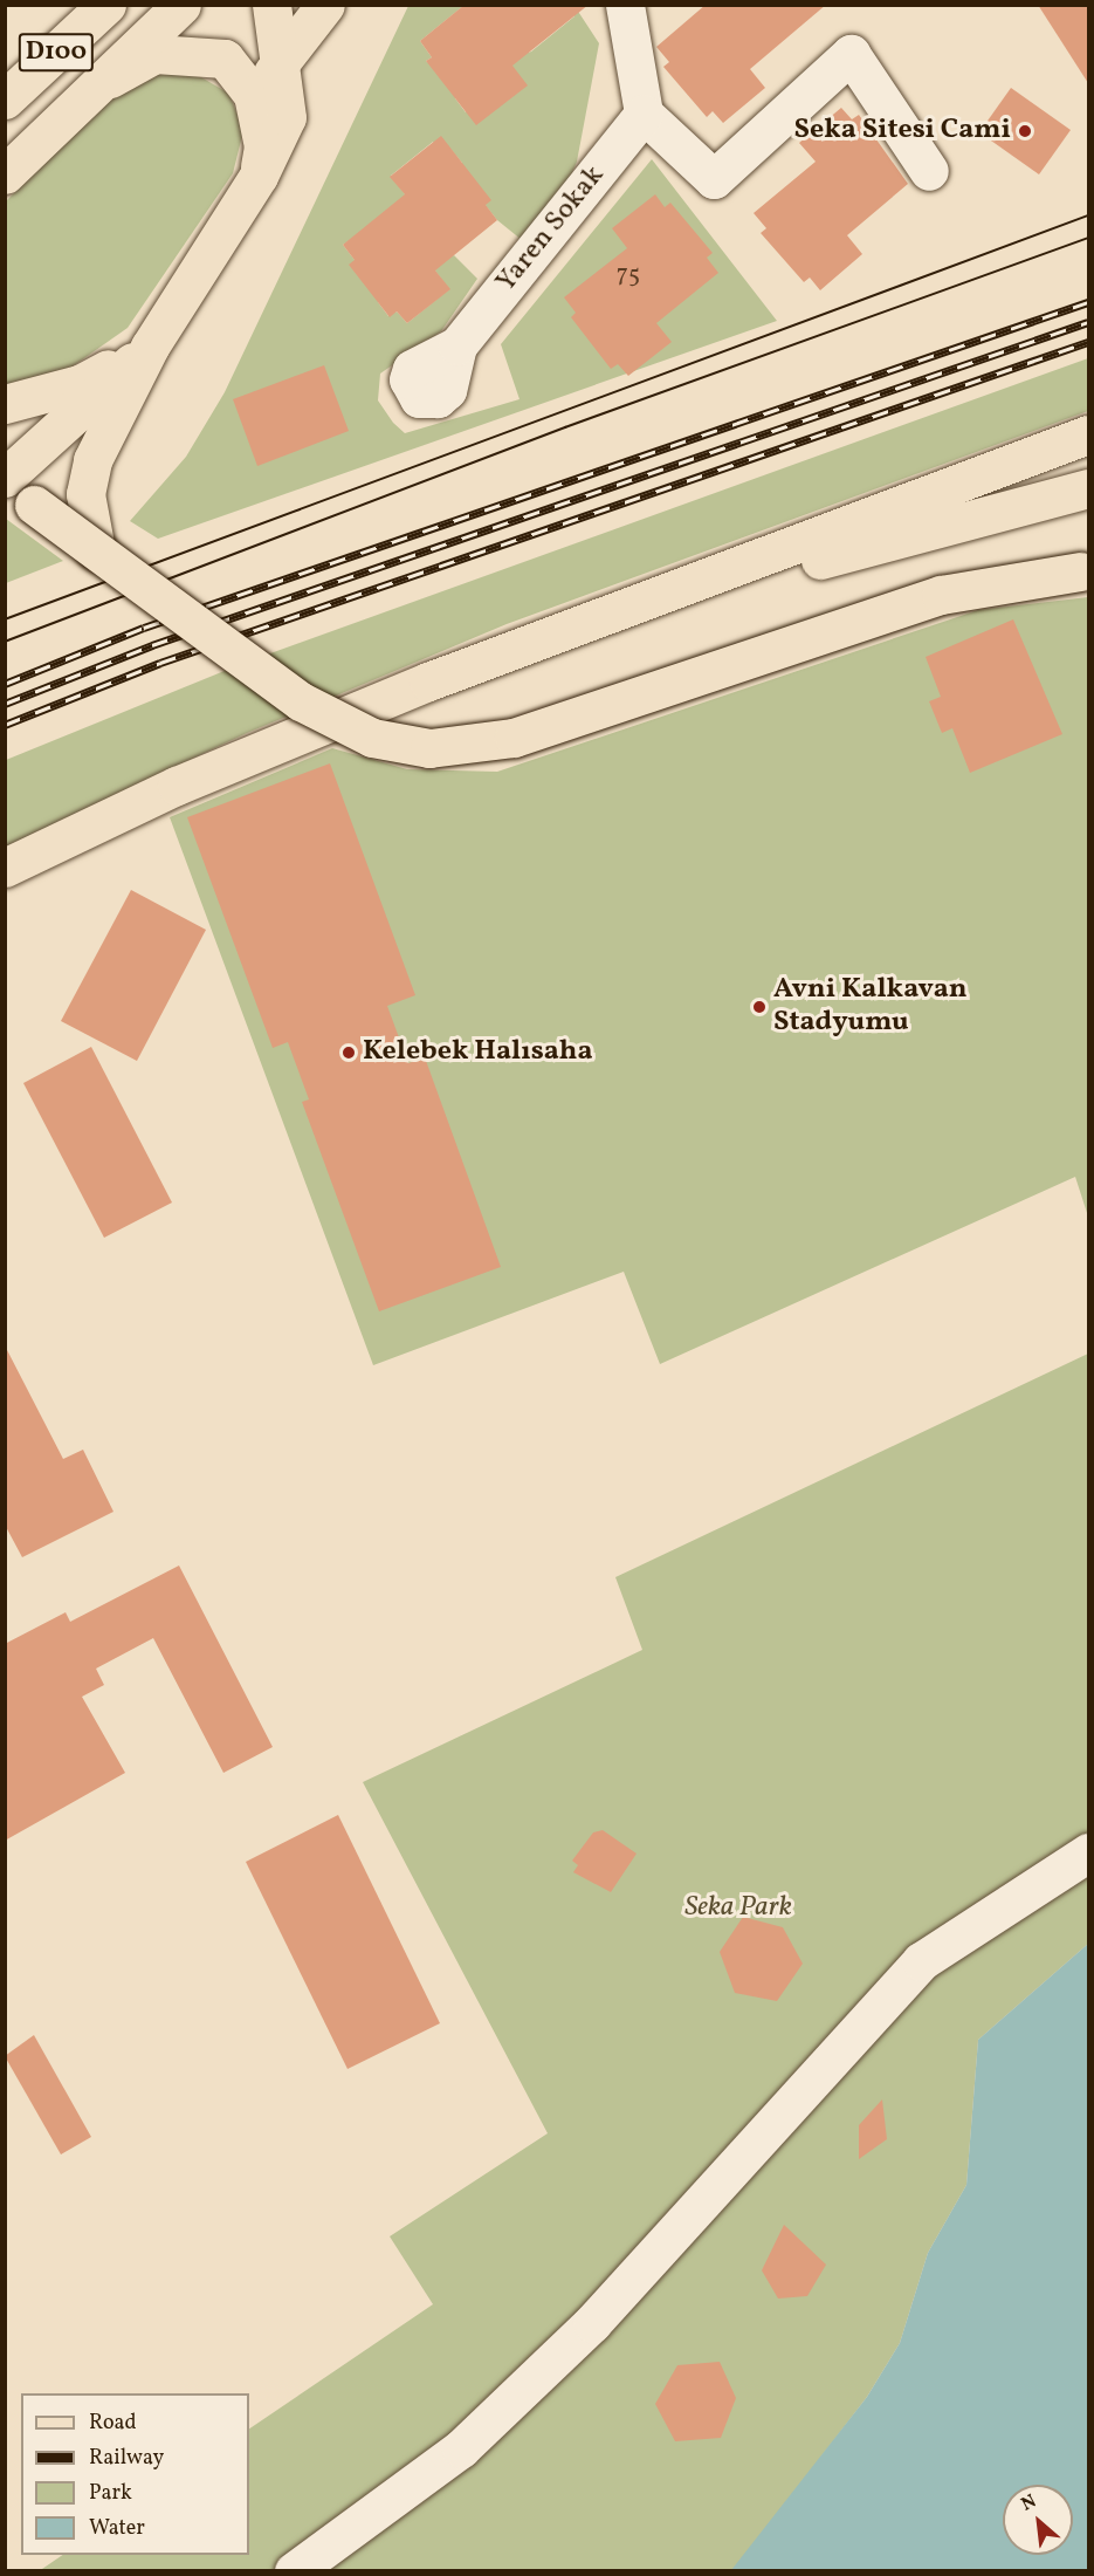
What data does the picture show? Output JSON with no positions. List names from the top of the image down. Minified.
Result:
{"streets":{"main road":["D100"],"street":["Yaren Sokak"]},"parks":["Seka Park"],"places":["Seka Sitesi Cami","Avni Kalkavan Stadyumu","Kelebek Halısaha"],"house_numbers":["75"],"legend":["Road","Railway","Park","Water"],"north":"top left"}
